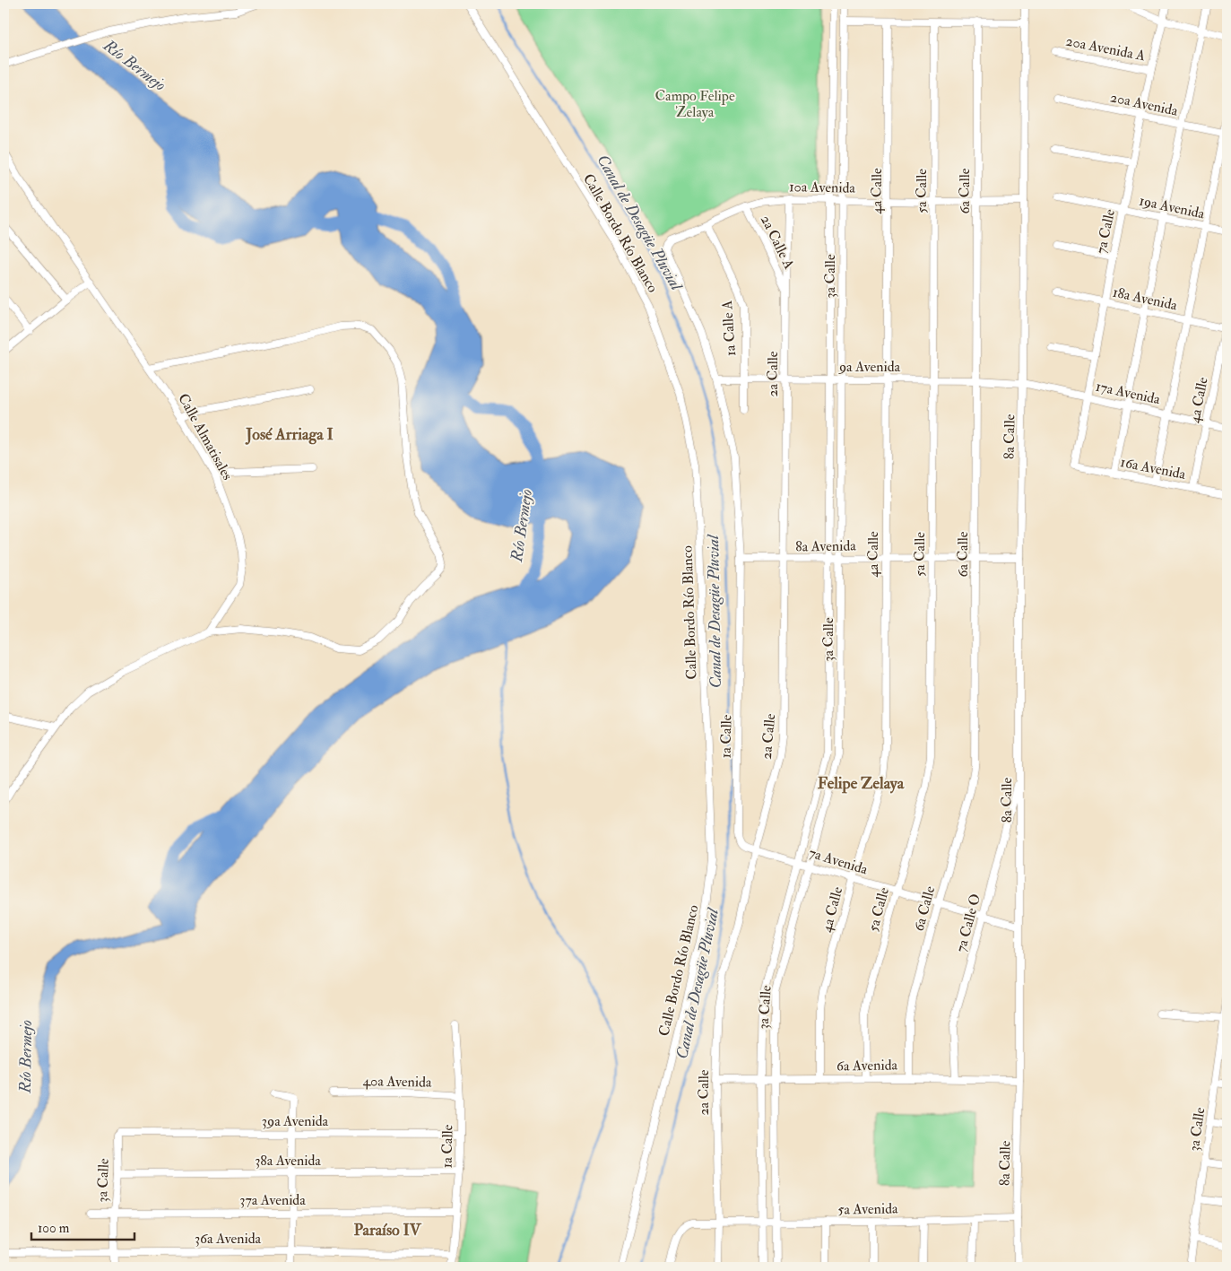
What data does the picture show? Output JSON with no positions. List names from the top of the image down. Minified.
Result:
{"streets":{"street":["20a Avenida A","20a Avenida","10a Avenida","4a Calle","5a Calle","6a Calle","19a Avenida","7a Calle","Calle Bordo Río Blanco","2a Calle A","3a Calle","18a Avenida","1a Calle A","9a Avenida","2a Calle","17a Avenida","Calle Almatisales","8a Calle","16a Avenida","8a Avenida","1a Calle","7a Avenida","7a Calle O","6a Avenida","40a Avenida","39a Avenida","38a Avenida","37a Avenida","5a Avenida","36a Avenida"]},"crossings":[["20a Avenida A","7a Calle"],["20a Avenida","7a Calle"],["10a Avenida","4a Calle"],["10a Avenida","5a Calle"],["10a Avenida","6a Calle"],["10a Avenida","2a Calle A"],["10a Avenida","3a Calle"],["10a Avenida","1a Calle A"],["10a Avenida","9a Avenida"],["10a Avenida","2a Calle"],["10a Avenida","8a Calle"],["4a Calle","18a Avenida"],["4a Calle","9a Avenida"],["4a Calle","17a Avenida"],["4a Calle","16a Avenida"],["4a Calle","8a Avenida"],["4a Calle","7a Avenida"],["4a Calle","6a Avenida"],["5a Calle","9a Avenida"],["5a Calle","8a Avenida"],["5a Calle","7a Avenida"],["5a Calle","6a Avenida"],["6a Calle","9a Avenida"],["6a Calle","8a Avenida"],["6a Calle","7a Avenida"],["6a Calle","6a Avenida"],["19a Avenida","7a Calle"],["7a Calle","18a Avenida"],["7a Calle","17a Avenida"],["7a Calle","16a Avenida"],["2a Calle A","2a Calle"],["3a Calle","9a Avenida"],["3a Calle","8a Avenida"],["3a Calle","7a Avenida"],["3a Calle","6a Avenida"],["3a Calle","39a Avenida"],["3a Calle","38a Avenida"],["3a Calle","37a Avenida"],["3a Calle","5a Avenida"],["3a Calle","36a Avenida"],["1a Calle A","9a Avenida"],["9a Avenida","2a Calle"],["9a Avenida","17a Avenida"],["9a Avenida","8a Calle"],["2a Calle","8a Avenida"],["2a Calle","1a Calle"],["2a Calle","7a Avenida"],["2a Calle","6a Avenida"],["2a Calle","5a Avenida"],["17a Avenida","8a Calle"],["8a Calle","8a Avenida"],["8a Calle","7a Avenida"],["8a Calle","7a Calle O"],["8a Calle","6a Avenida"],["8a Calle","5a Avenida"],["8a Avenida","1a Calle"],["1a Calle","7a Avenida"],["1a Calle","40a Avenida"],["1a Calle","39a Avenida"],["1a Calle","38a Avenida"],["1a Calle","37a Avenida"],["1a Calle","36a Avenida"],["7a Avenida","7a Calle O"],["7a Calle O","6a Avenida"]],"districts":["José Arriaga I","Felipe Zelaya","Paraíso IV"],"water":["Río Bermejo","Canal de Desagüe Pluvial"],"parks":["Campo Felipe Zelaya"],"scale_bar":"100 m"}
